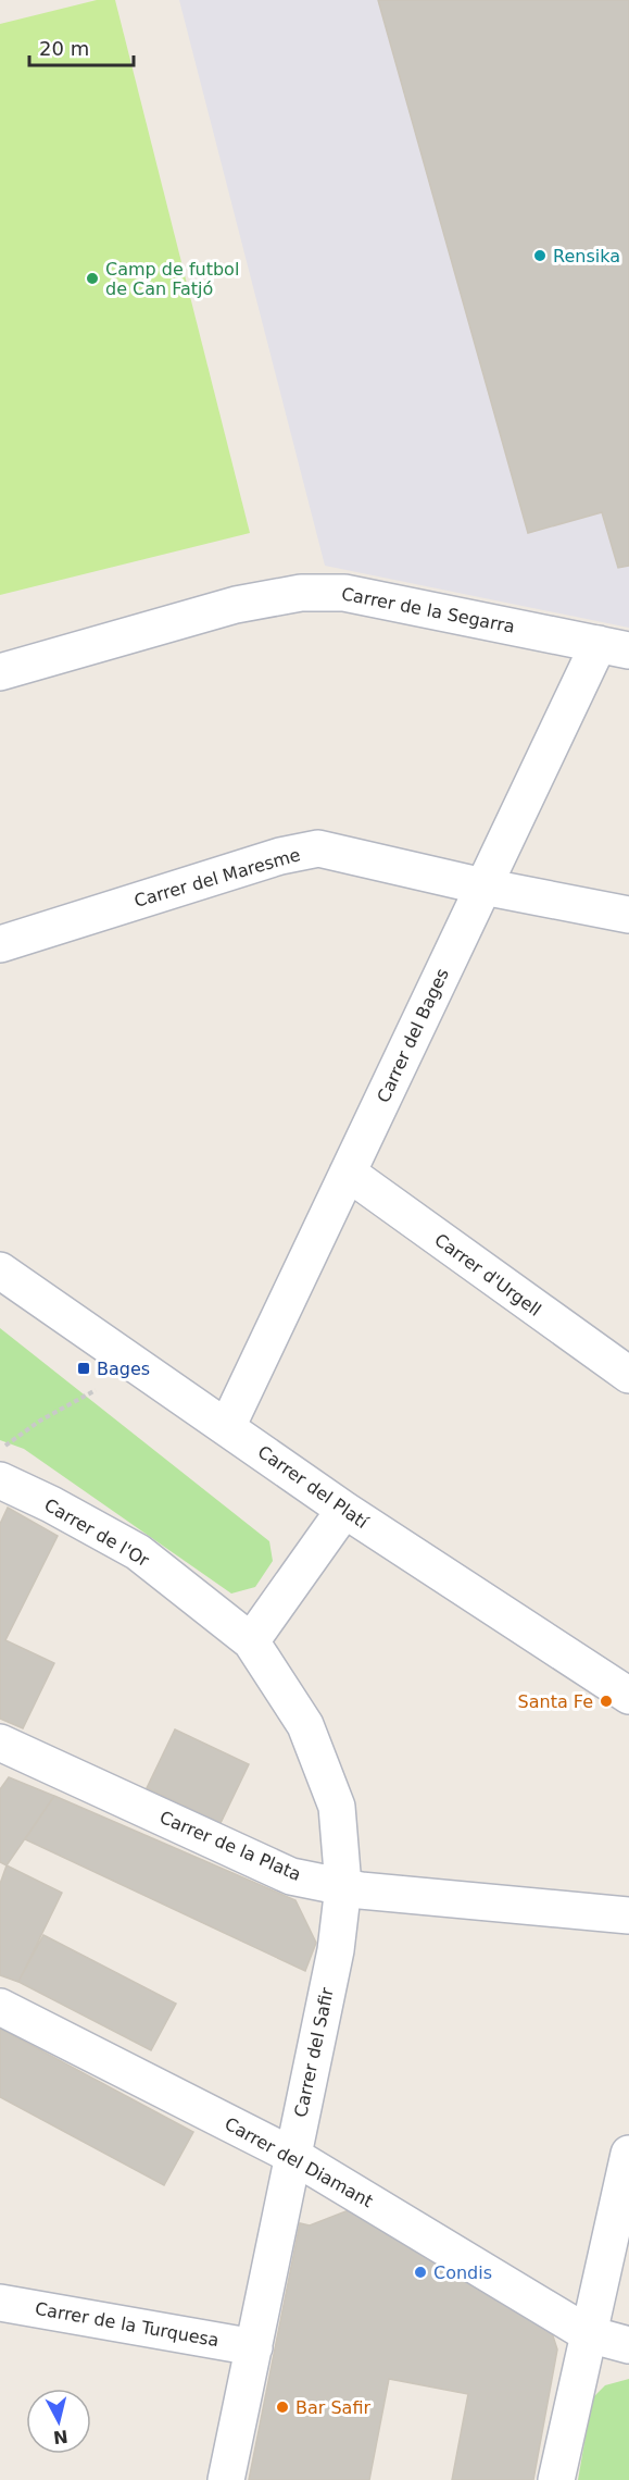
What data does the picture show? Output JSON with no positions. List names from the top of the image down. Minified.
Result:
{"streets":{"street":["Carrer de la Segarra","Carrer del Maresme","Carrer del Bages","Carrer d'Urgell","Carrer del Platí","Carrer de l'Or","Carrer de la Plata","Carrer del Safir","Carrer del Diamant","Carrer de la Turquesa"]},"crossings":[["Carrer de la Segarra","Carrer del Bages"],["Carrer del Maresme","Carrer del Bages"],["Carrer del Bages","Carrer d'Urgell"],["Carrer del Bages","Carrer del Platí"],["Carrer de l'Or","Carrer del Safir"],["Carrer de la Plata","Carrer del Safir"],["Carrer del Safir","Carrer del Diamant"],["Carrer del Safir","Carrer de la Turquesa"]],"places":{"other":["Rensika","Camp de futbol de Can Fatjó","Santa Fe","Condis","Bar Safir"],"transit":["Bages"]},"scale_bar":"20 m","north":"bottom"}
